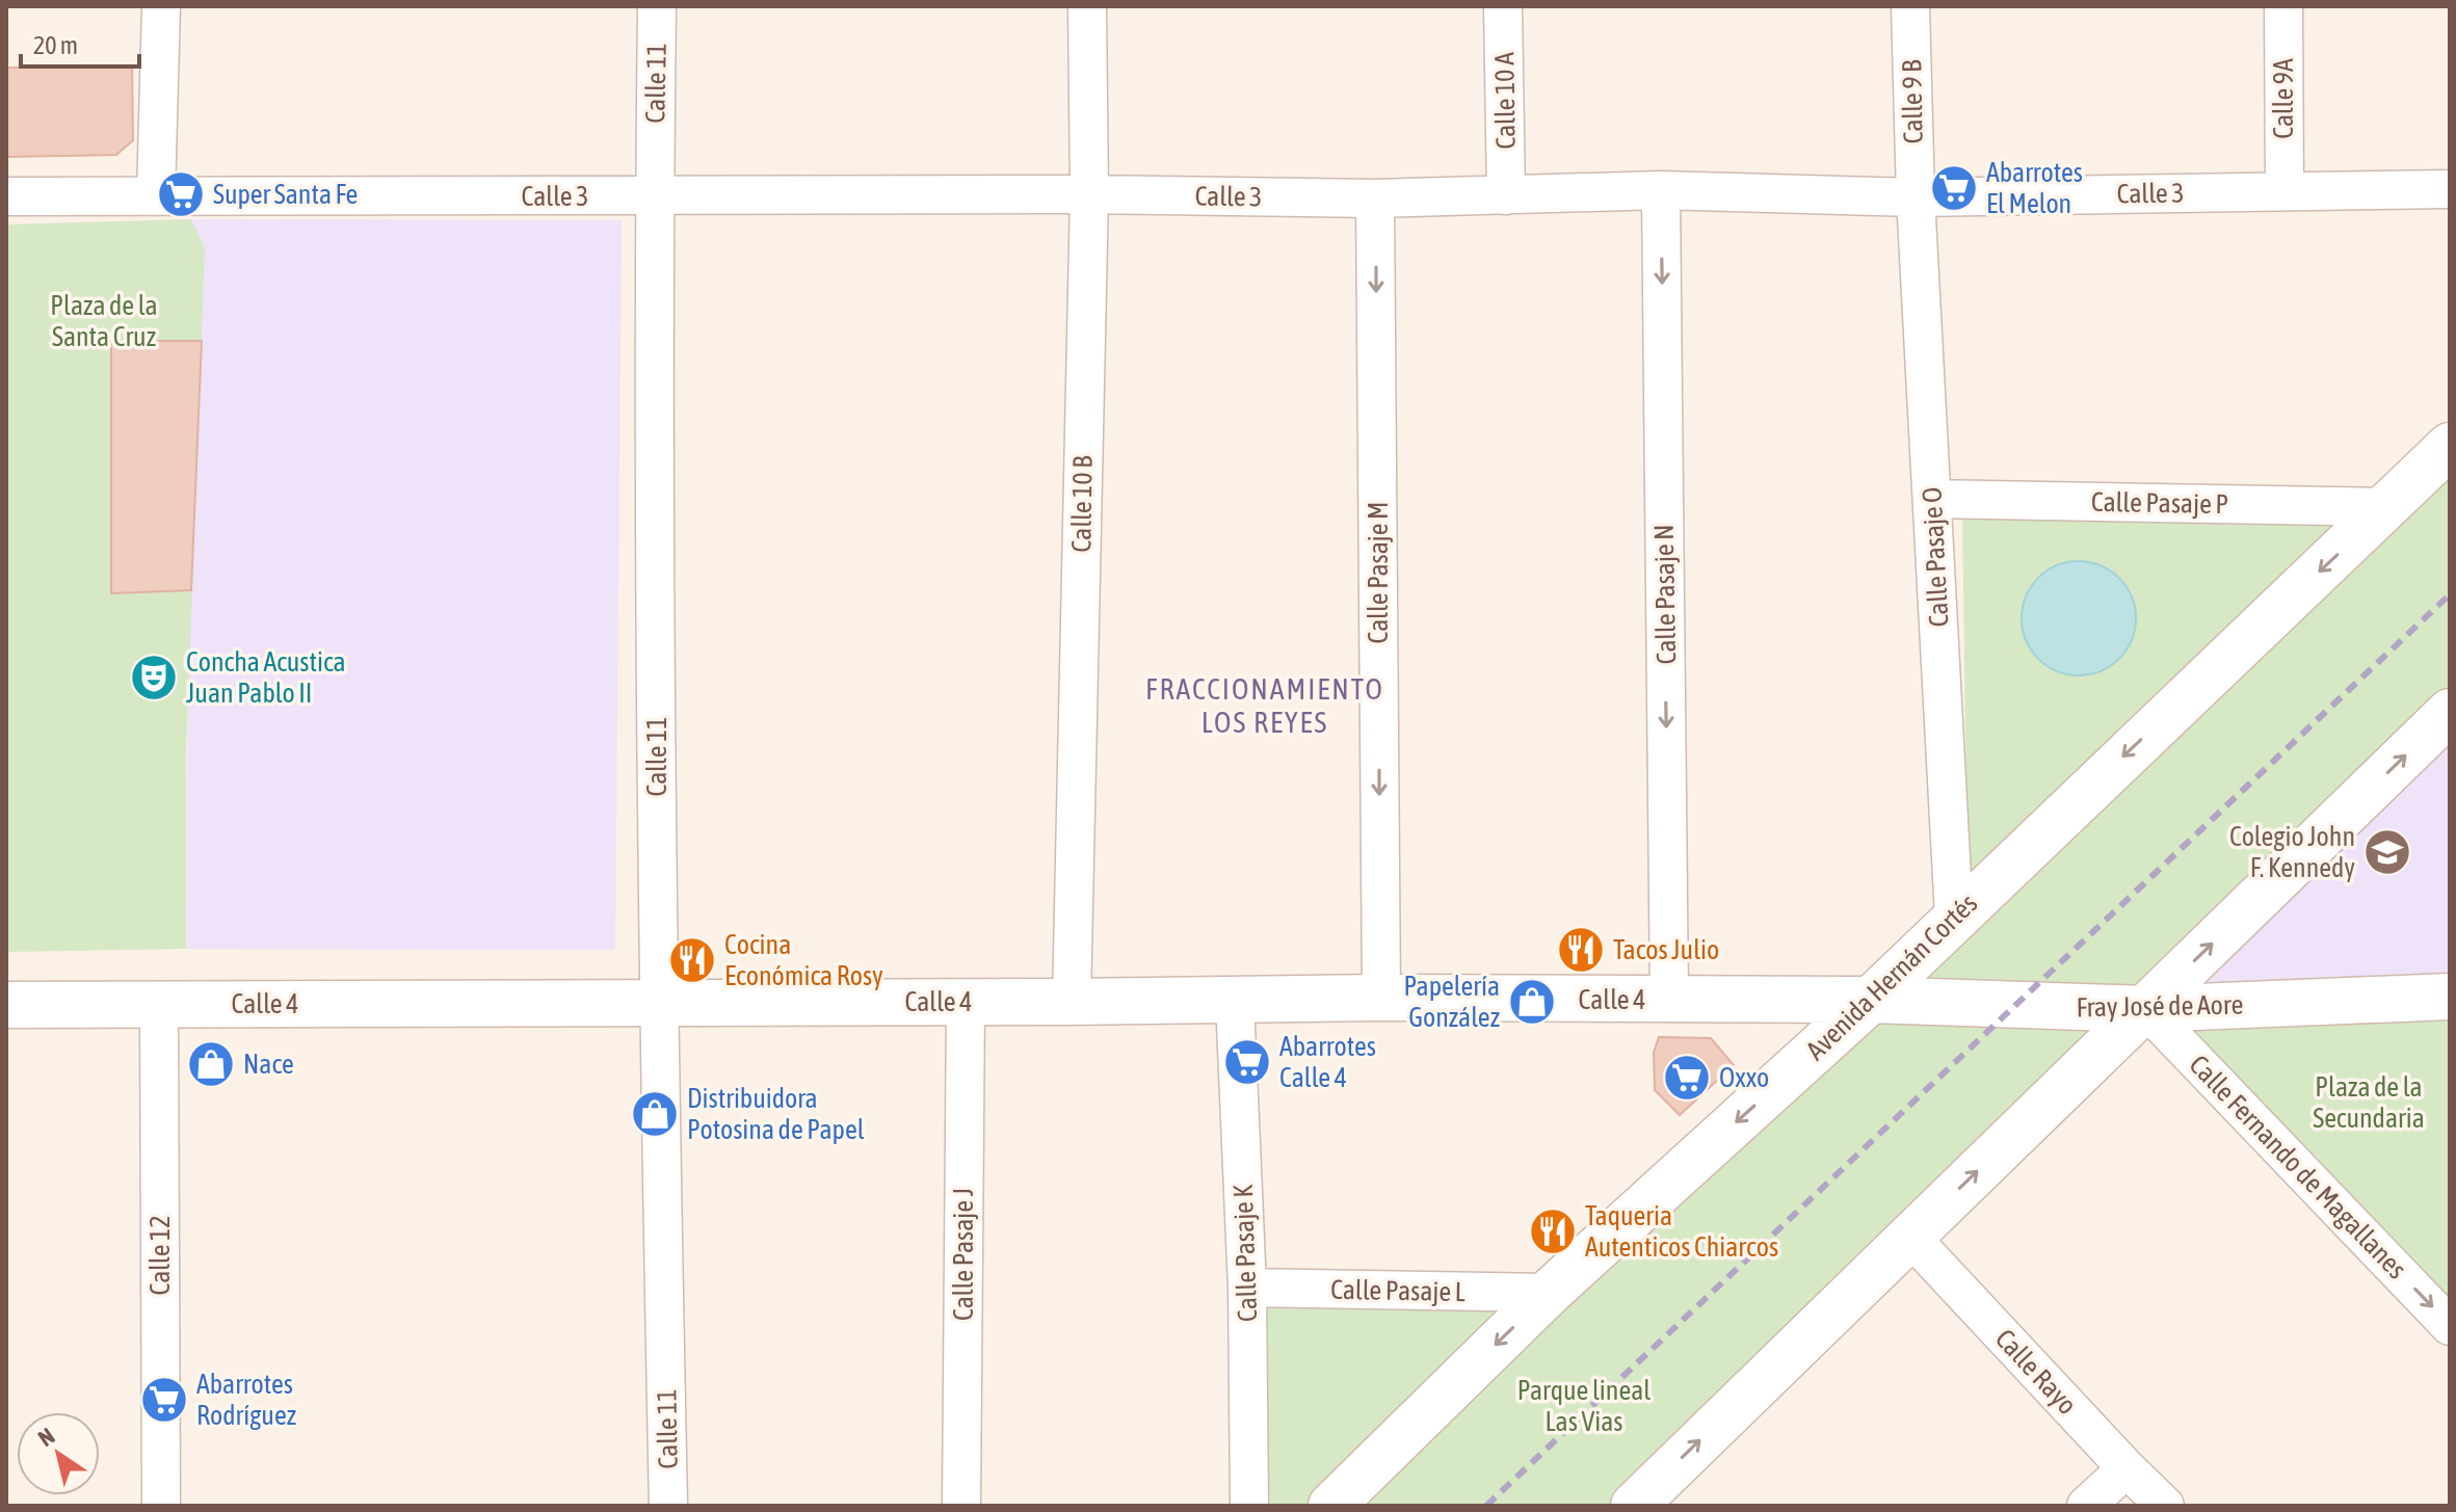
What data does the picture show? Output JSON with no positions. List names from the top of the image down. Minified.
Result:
{"streets":{"main road":["Avenida Hernán Cortés","Calle 4","Fray José de Aore"],"street":["Calle 11","Calle 9A","Calle 10 A","Calle 9 B","Calle 3","Calle Pasaje P","Calle 10 B","Calle Pasaje O","Calle Pasaje M","Calle Pasaje N","Calle Fernando de Magallanes","Calle Pasaje K","Calle Pasaje J","Calle 12","Calle Pasaje L","Calle Rayo"]},"crossings":[["Calle 11","Calle 3"],["Calle 11","Calle 4"],["Calle 9A","Calle 3"],["Calle 10 A","Calle 3"],["Calle 9 B","Calle 3"],["Calle 9 B","Calle Pasaje O"],["Calle 3","Calle 10 B"],["Calle 3","Calle Pasaje O"],["Calle 3","Calle Pasaje M"],["Calle 3","Calle Pasaje N"],["Calle Pasaje P","Calle Pasaje O"],["Calle Pasaje P","Avenida Hernán Cortés"],["Calle 10 B","Calle 4"],["Calle Pasaje O","Avenida Hernán Cortés"],["Calle Pasaje M","Calle 4"],["Calle Pasaje N","Calle 4"],["Avenida Hernán Cortés","Calle 4"],["Avenida Hernán Cortés","Fray José de Aore"],["Avenida Hernán Cortés","Calle Pasaje L"],["Calle 4","Fray José de Aore"],["Calle 4","Calle Pasaje K"],["Calle 4","Calle Pasaje J"],["Calle 4","Calle 12"],["Fray José de Aore","Calle Fernando de Magallanes"],["Calle Pasaje K","Calle Pasaje L"]],"one_way":["Calle Pasaje M","Calle Pasaje N","Calle Fernando de Magallanes"],"districts":["FRACCIONAMIENTO LOS REYES"],"parks":["Plaza de la Santa Cruz","Plaza de la Secundaria","Parque lineal Las Vias"],"places":{"supermarket":["Abarrotes El Melon","Super Santa Fe","Abarrotes Calle 4","Oxxo","Abarrotes Rodríguez"],"theatre":["Concha Acustica Juan Pablo II"],"school or university":["Colegio John F. Kennedy"],"restaurant":["Tacos Julio","Cocina Económica Rosy","Taqueria Autenticos Chiarcos"],"shop":["Papelería González","Nace","Distribuidora Potosina de Papel"]},"scale_bar":"20 m","north":"top left"}
